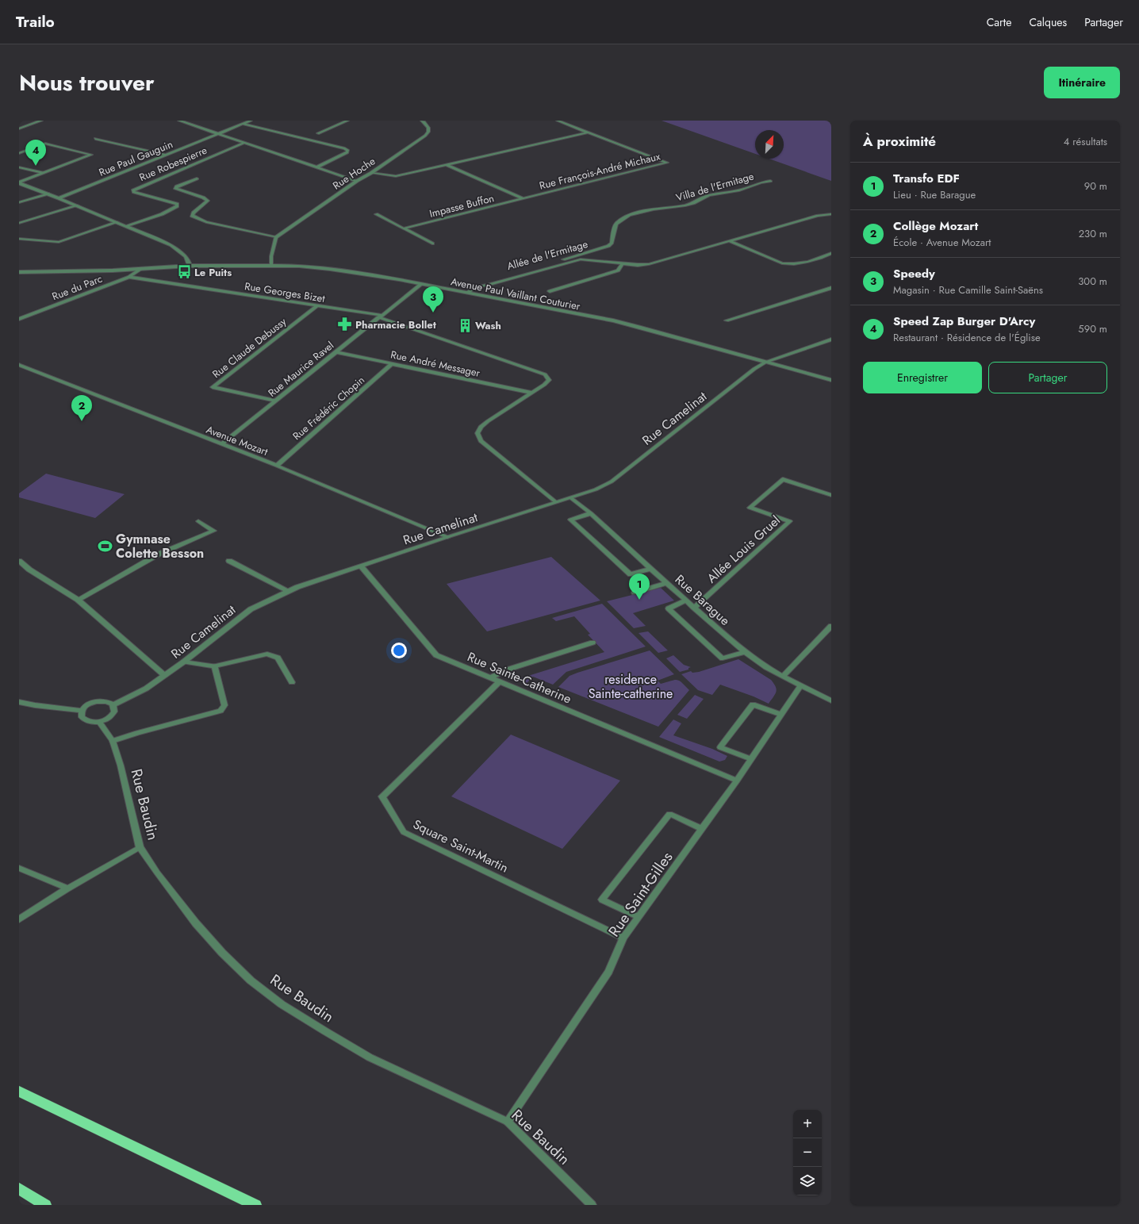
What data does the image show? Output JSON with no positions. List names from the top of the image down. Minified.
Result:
{"streets":{"street":["Rue Paul Gauguin","Rue Robespierre","Rue François-André Michaux","Rue Hoche","Villa de l'Ermitage","Impasse Buffon","Allée de l'Ermitage","Rue du Parc","Rue Georges Bizet","Avenue Paul Vaillant Couturier","Rue Claude Debussy","Rue André Messager","Rue Maurice Ravel","Rue Frédéric Chopin","Rue Camelinat","Avenue Mozart","Allée Louis Gruel","Rue Barague","Rue Sainte-Catherine","Rue Baudin","Square Saint-Martin","Rue Saint-Gilles"]},"crossings":[["Rue François-André Michaux","Impasse Buffon"],["Villa de l'Ermitage","Allée de l'Ermitage"],["Rue du Parc","Rue Georges Bizet"],["Rue du Parc","Avenue Paul Vaillant Couturier"],["Rue Georges Bizet","Rue Claude Debussy"],["Rue Georges Bizet","Rue André Messager"],["Rue Georges Bizet","Rue Maurice Ravel"],["Avenue Paul Vaillant Couturier","Rue Maurice Ravel"],["Avenue Paul Vaillant Couturier","Rue Camelinat"],["Rue Claude Debussy","Rue Maurice Ravel"],["Rue André Messager","Rue Maurice Ravel"],["Rue André Messager","Rue Frédéric Chopin"],["Rue Maurice Ravel","Avenue Mozart"],["Rue Frédéric Chopin","Avenue Mozart"],["Rue Camelinat","Avenue Mozart"],["Rue Camelinat","Rue Barague"],["Rue Camelinat","Rue Sainte-Catherine"],["Rue Camelinat","Rue Baudin"],["Allée Louis Gruel","Rue Barague"],["Rue Barague","Rue Saint-Gilles"],["Rue Sainte-Catherine","Square Saint-Martin"],["Rue Sainte-Catherine","Rue Saint-Gilles"],["Rue Baudin","Rue Saint-Gilles"],["Square Saint-Martin","Rue Saint-Gilles"]],"parks":["residence Sainte-catherine"],"places":{"bus stop":["Le Puits"],"pharmacy":["Pharmacie Bollet"],"building":["Wash"],"sports":["Gymnase Colette Besson"]},"north":"top right","page":{"header":"Trailo","nav":["Carte","Calques","Partager"],"title":"Nous trouver","buttons":["Itinéraire",["Enregistrer","Partager"]],"heading":["À proximité","4 résultats"],"pins":["4","3","2","1"],"list":[{"mark":"1","name":"Transfo EDF","note":"Lieu · Rue Barague","value":"90 m"},{"mark":"2","name":"Collège Mozart","note":"École · Avenue Mozart","value":"230 m"},{"mark":"3","name":"Speedy","note":"Magasin · Rue Camille Saint-Saëns","value":"300 m"},{"mark":"4","name":"Speed Zap Burger D'Arcy","note":"Restaurant · Résidence de l'Église","value":"590 m"}],"map_buttons":["+","−"]}}
